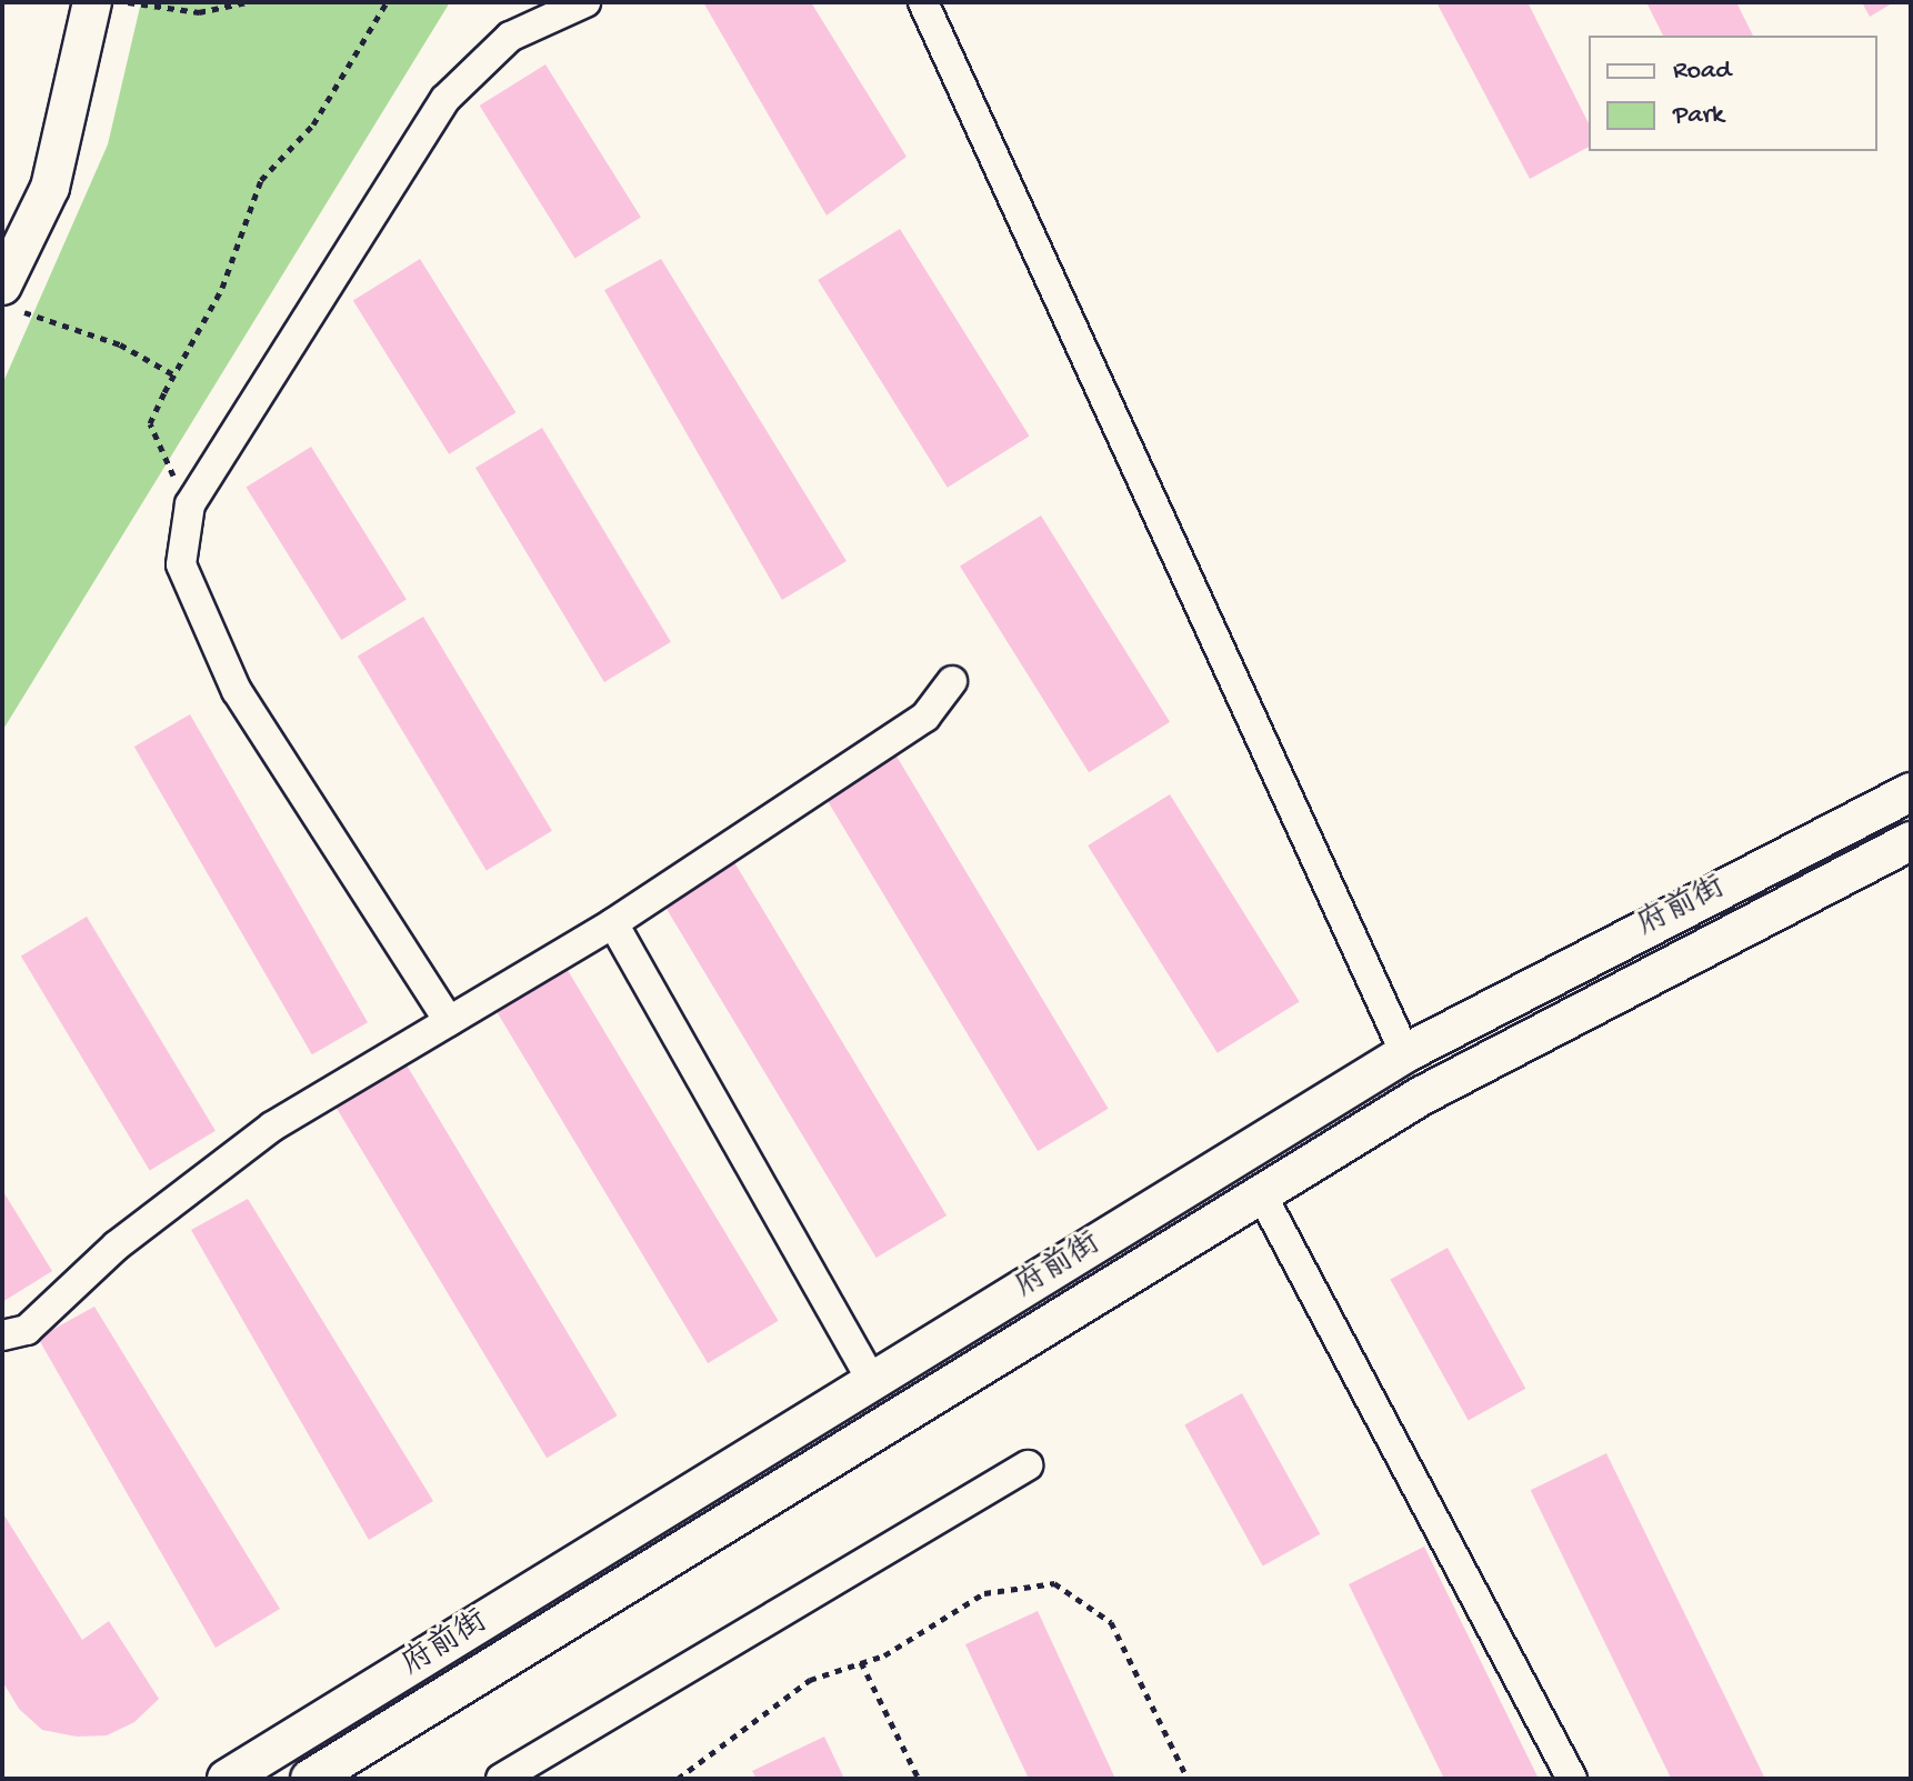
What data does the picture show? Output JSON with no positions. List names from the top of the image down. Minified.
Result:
{"streets":{"street":["府前街"]},"legend":["Road","Park"]}
